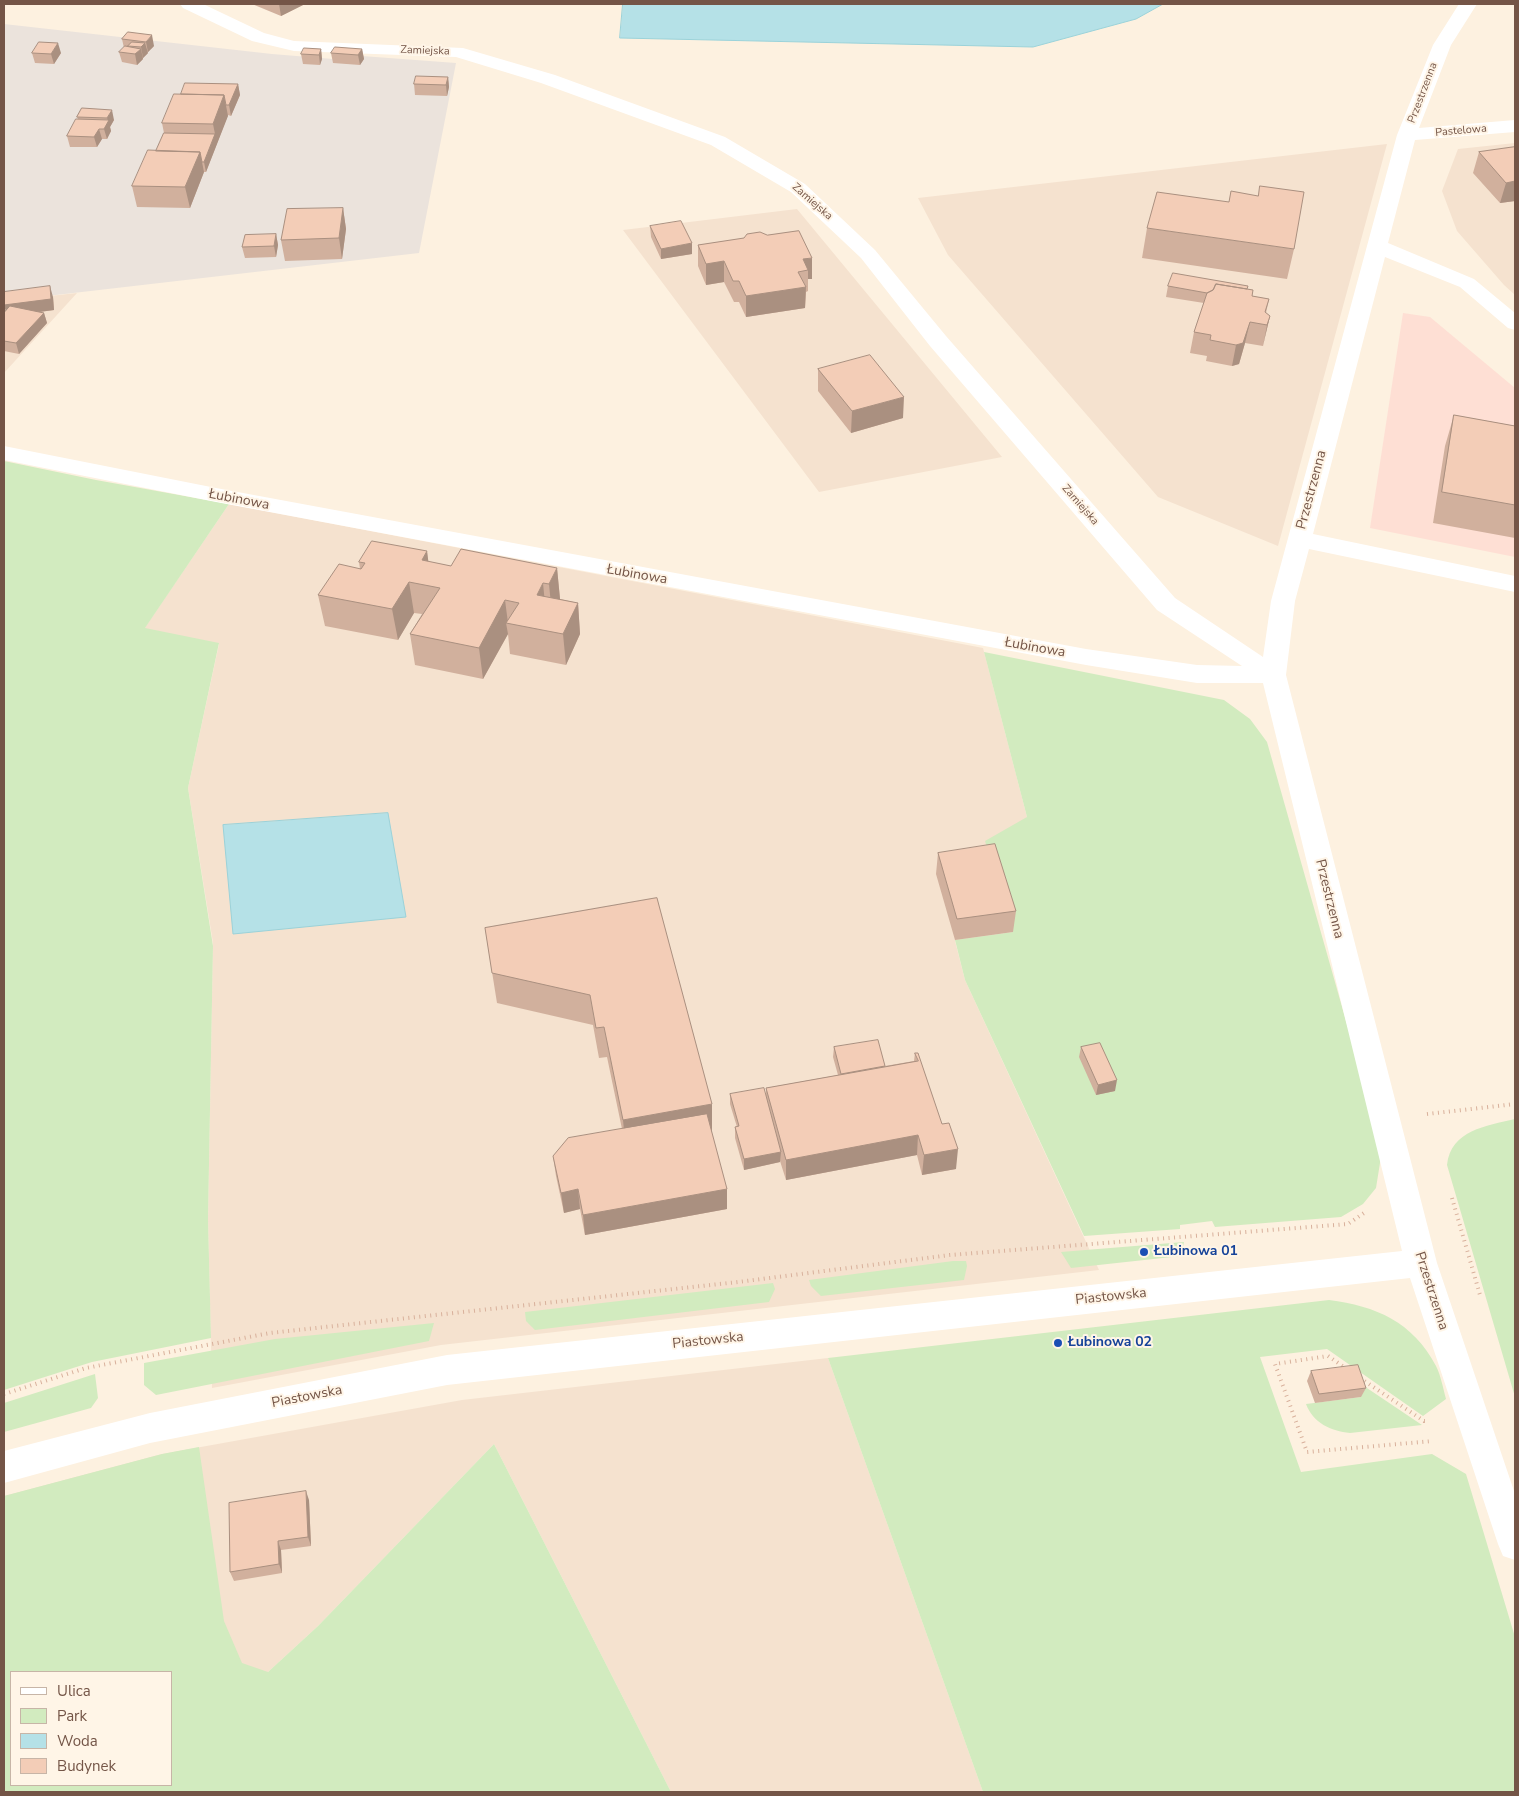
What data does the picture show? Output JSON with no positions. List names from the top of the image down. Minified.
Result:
{"streets":{"street":["Zamiejska","Przestrzenna","Pastelowa","Łubinowa","Piastowska"]},"crossings":[["Zamiejska","Przestrzenna"],["Zamiejska","Łubinowa"],["Przestrzenna","Pastelowa"],["Przestrzenna","Łubinowa"],["Przestrzenna","Piastowska"]],"places":["Łubinowa 01","Łubinowa 02"],"legend":["Ulica","Park","Woda","Budynek"]}
